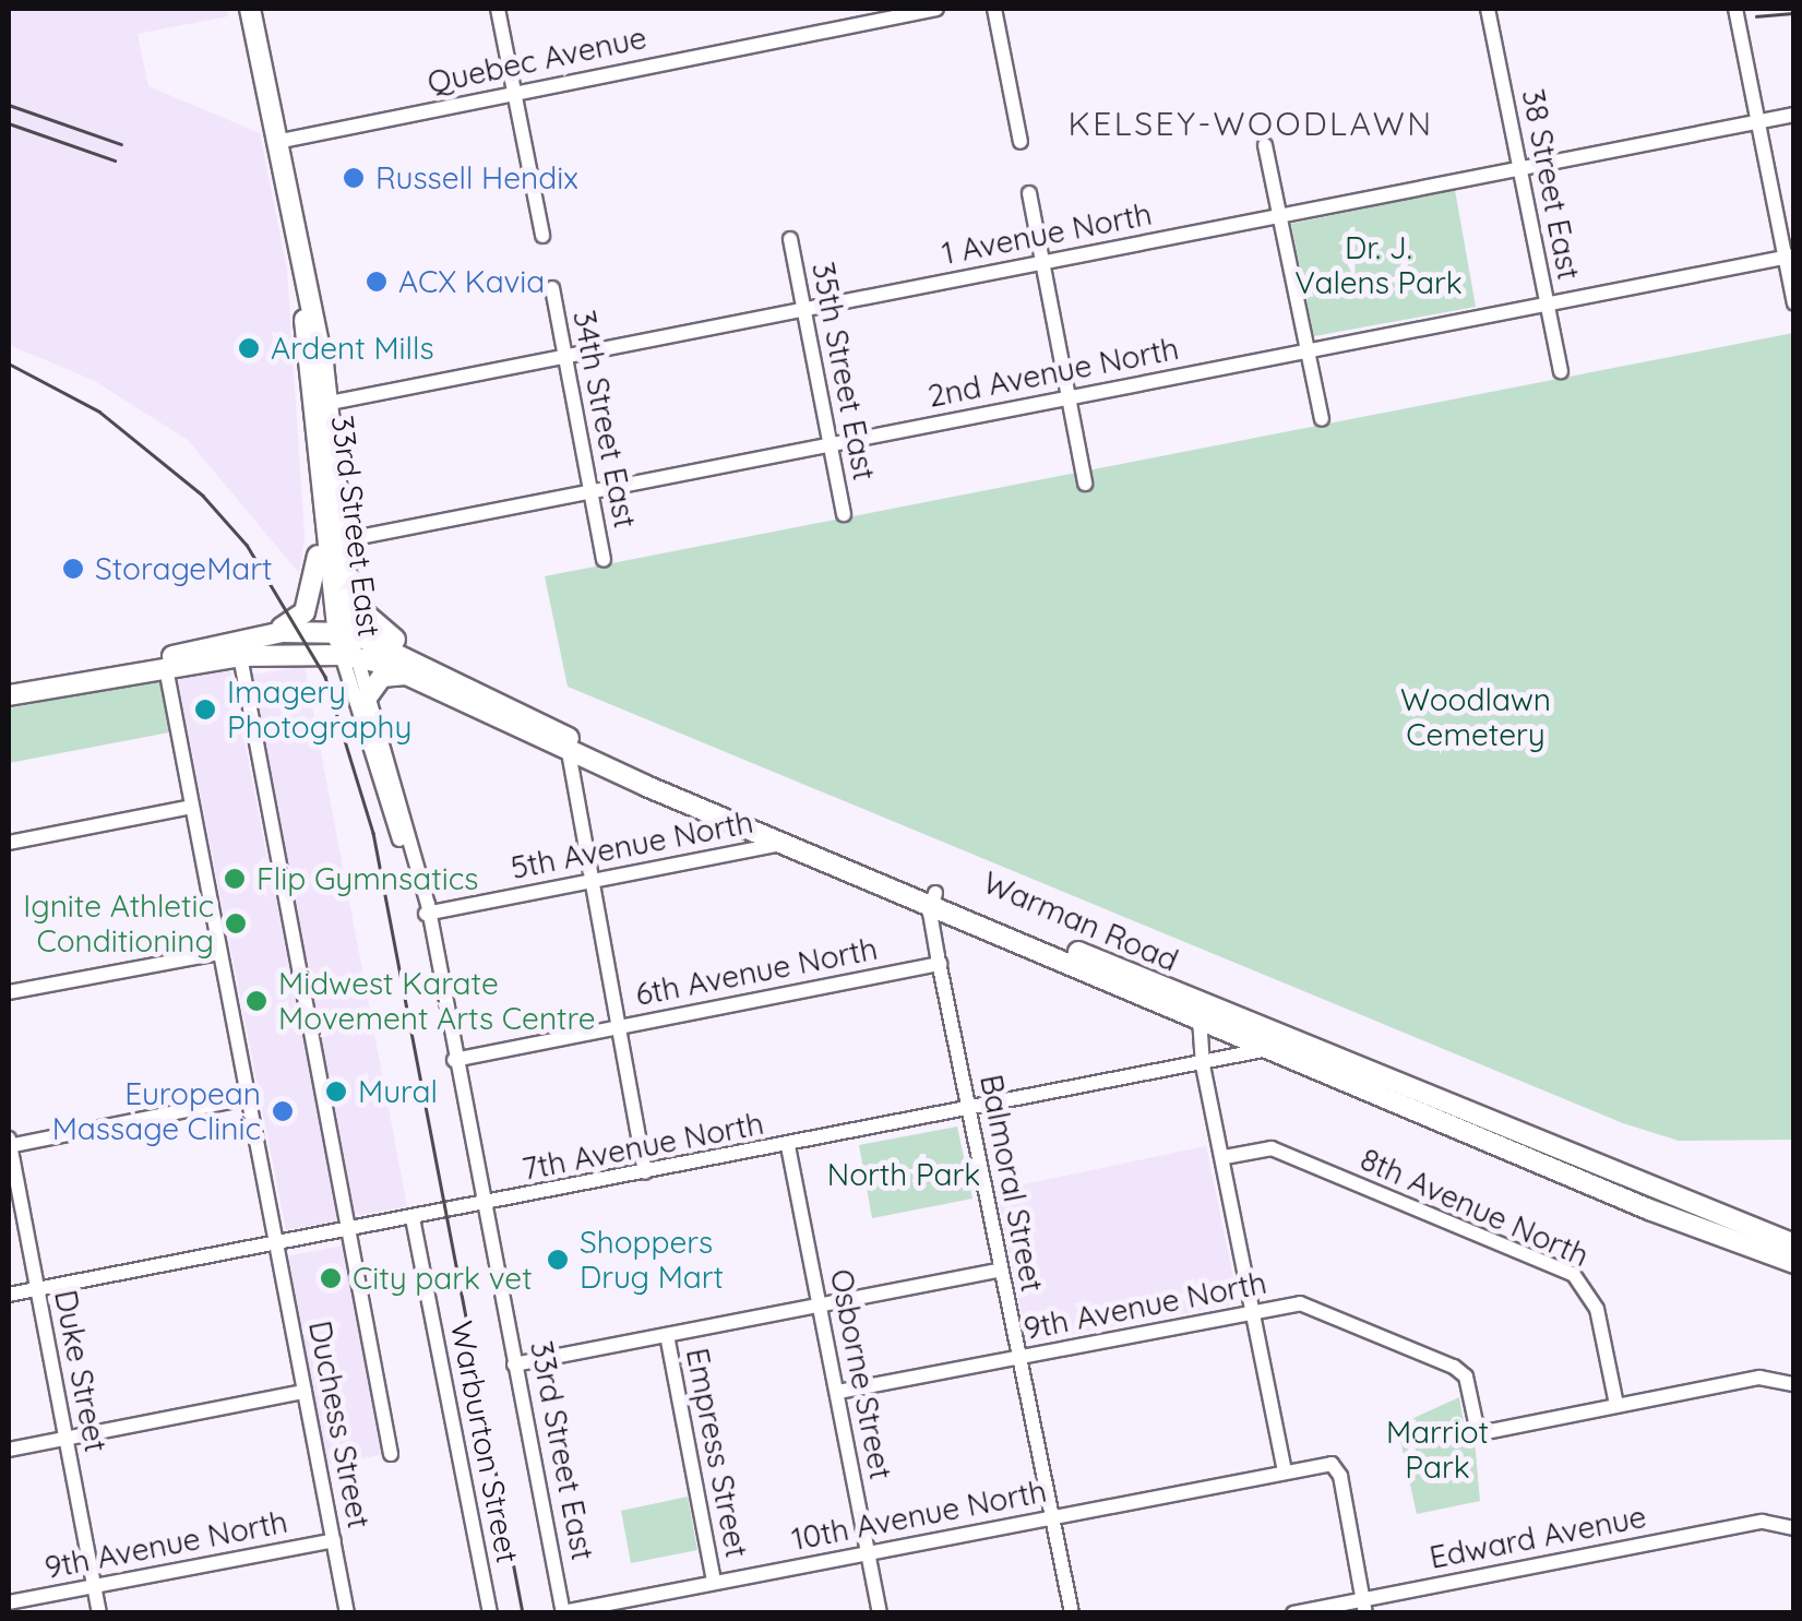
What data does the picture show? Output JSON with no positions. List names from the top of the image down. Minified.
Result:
{"streets":{"main road":["33rd Street East","Warman Road"],"street":["Quebec Avenue","38 Street East","1 Avenue North","35th Street East","2nd Avenue North","34th Street East","5th Avenue North","6th Avenue North","7th Avenue North","Balmoral Street","8th Avenue North","9th Avenue North","Duke Street","Osborne Street","Duchess Street","Warburton Street","Empress Street","10th Avenue North","Edward Avenue"]},"crossings":[["Quebec Avenue","33rd Street East"],["38 Street East","1 Avenue North"],["38 Street East","2nd Avenue North"],["1 Avenue North","35th Street East"],["1 Avenue North","34th Street East"],["1 Avenue North","33rd Street East"],["35th Street East","2nd Avenue North"],["2nd Avenue North","34th Street East"],["2nd Avenue North","33rd Street East"],["33rd Street East","5th Avenue North"],["33rd Street East","Warman Road"],["33rd Street East","6th Avenue North"],["33rd Street East","7th Avenue North"],["33rd Street East","10th Avenue North"],["5th Avenue North","Warman Road"],["Warman Road","7th Avenue North"],["Warman Road","Balmoral Street"],["6th Avenue North","Balmoral Street"],["7th Avenue North","Balmoral Street"],["7th Avenue North","Duke Street"],["7th Avenue North","Osborne Street"],["7th Avenue North","Duchess Street"],["7th Avenue North","Warburton Street"],["Balmoral Street","9th Avenue North"],["Balmoral Street","10th Avenue North"],["8th Avenue North","9th Avenue North"],["9th Avenue North","Duke Street"],["9th Avenue North","Osborne Street"],["9th Avenue North","Duchess Street"],["Osborne Street","10th Avenue North"],["Empress Street","10th Avenue North"],["10th Avenue North","Edward Avenue"]],"districts":["KELSEY-WOODLAWN"],"parks":["Dr. J. Valens Park","Woodlawn Cemetery","North Park","Marriot Park"],"places":["Russell Hendix","ACX Kavia","Ardent Mills","StorageMart","Imagery Photography","Flip Gymnsatics","Ignite Athletic Conditioning","Midwest Karate Movement Arts Centre","Mural","European Massage Clinic","Shoppers Drug Mart","City park vet"]}
